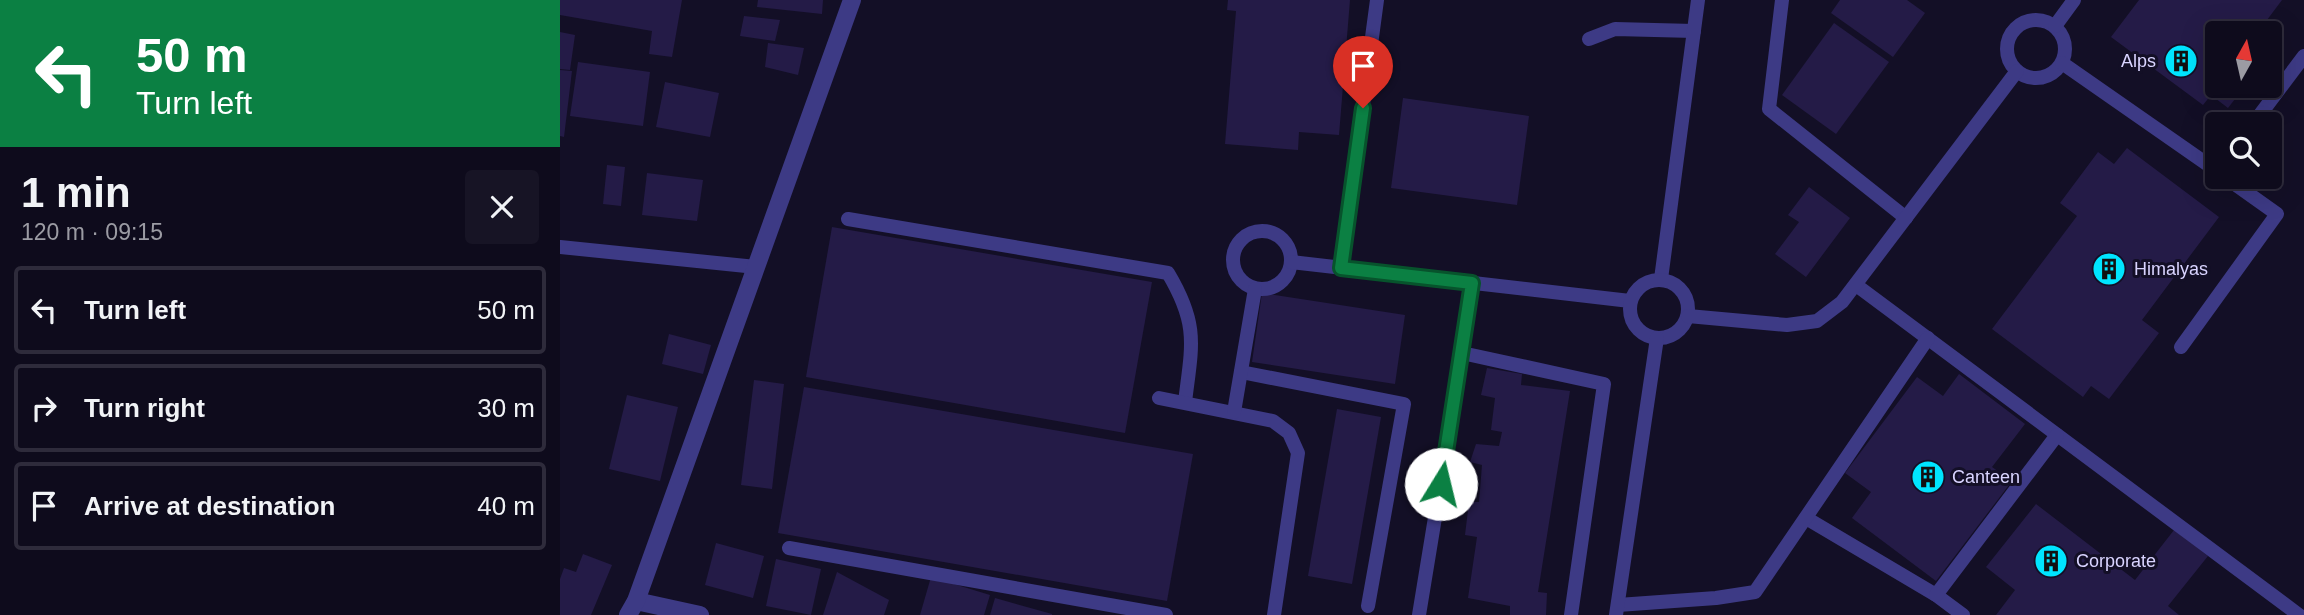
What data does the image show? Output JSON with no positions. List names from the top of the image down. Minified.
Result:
{"places":{"building":["Alps","Himalyas","Canteen","Corporate"]},"north":"top","page":{"turn":["50 m","Turn left"],"heading":["1 min","120 m · 09:15"],"list":[{"name":"Turn left","value":"50 m"},{"name":"Turn right","value":"30 m"},{"name":"Arrive at destination","value":"40 m"}]}}
